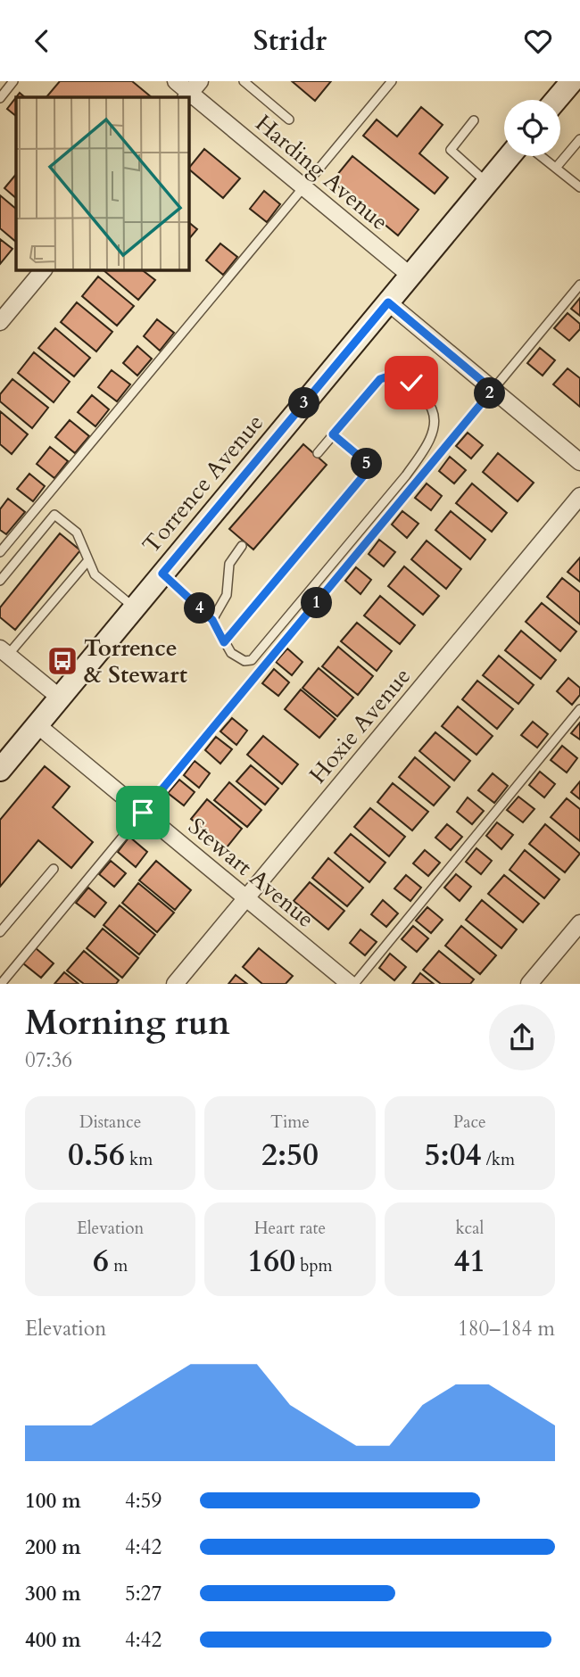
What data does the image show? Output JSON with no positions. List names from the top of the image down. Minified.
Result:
{"streets":{"main road":["Torrence Avenue"],"street":["Harding Avenue","Hoxie Avenue","Stewart Avenue"]},"crossings":[["Harding Avenue","Torrence Avenue"],["Torrence Avenue","Stewart Avenue"],["Hoxie Avenue","Stewart Avenue"]],"places":{"bus stop":["Torrence & Stewart"]},"page":{"header":"Stridr","pins":["2","3","5","1","4"],"heading":["Morning run","07:36"],"stats":[["Distance","0.56 km"],["Time","2:50"],["Pace","5:04 /km"],["Elevation","6 m"],["Heart rate","160 bpm"],["kcal","41"]],"chart":["Elevation","180–184 m"],"list":[{"name":"100 m","note":"4:59"},{"name":"200 m","note":"4:42"},{"name":"300 m","note":"5:27"},{"name":"400 m","note":"4:42"}]}}
